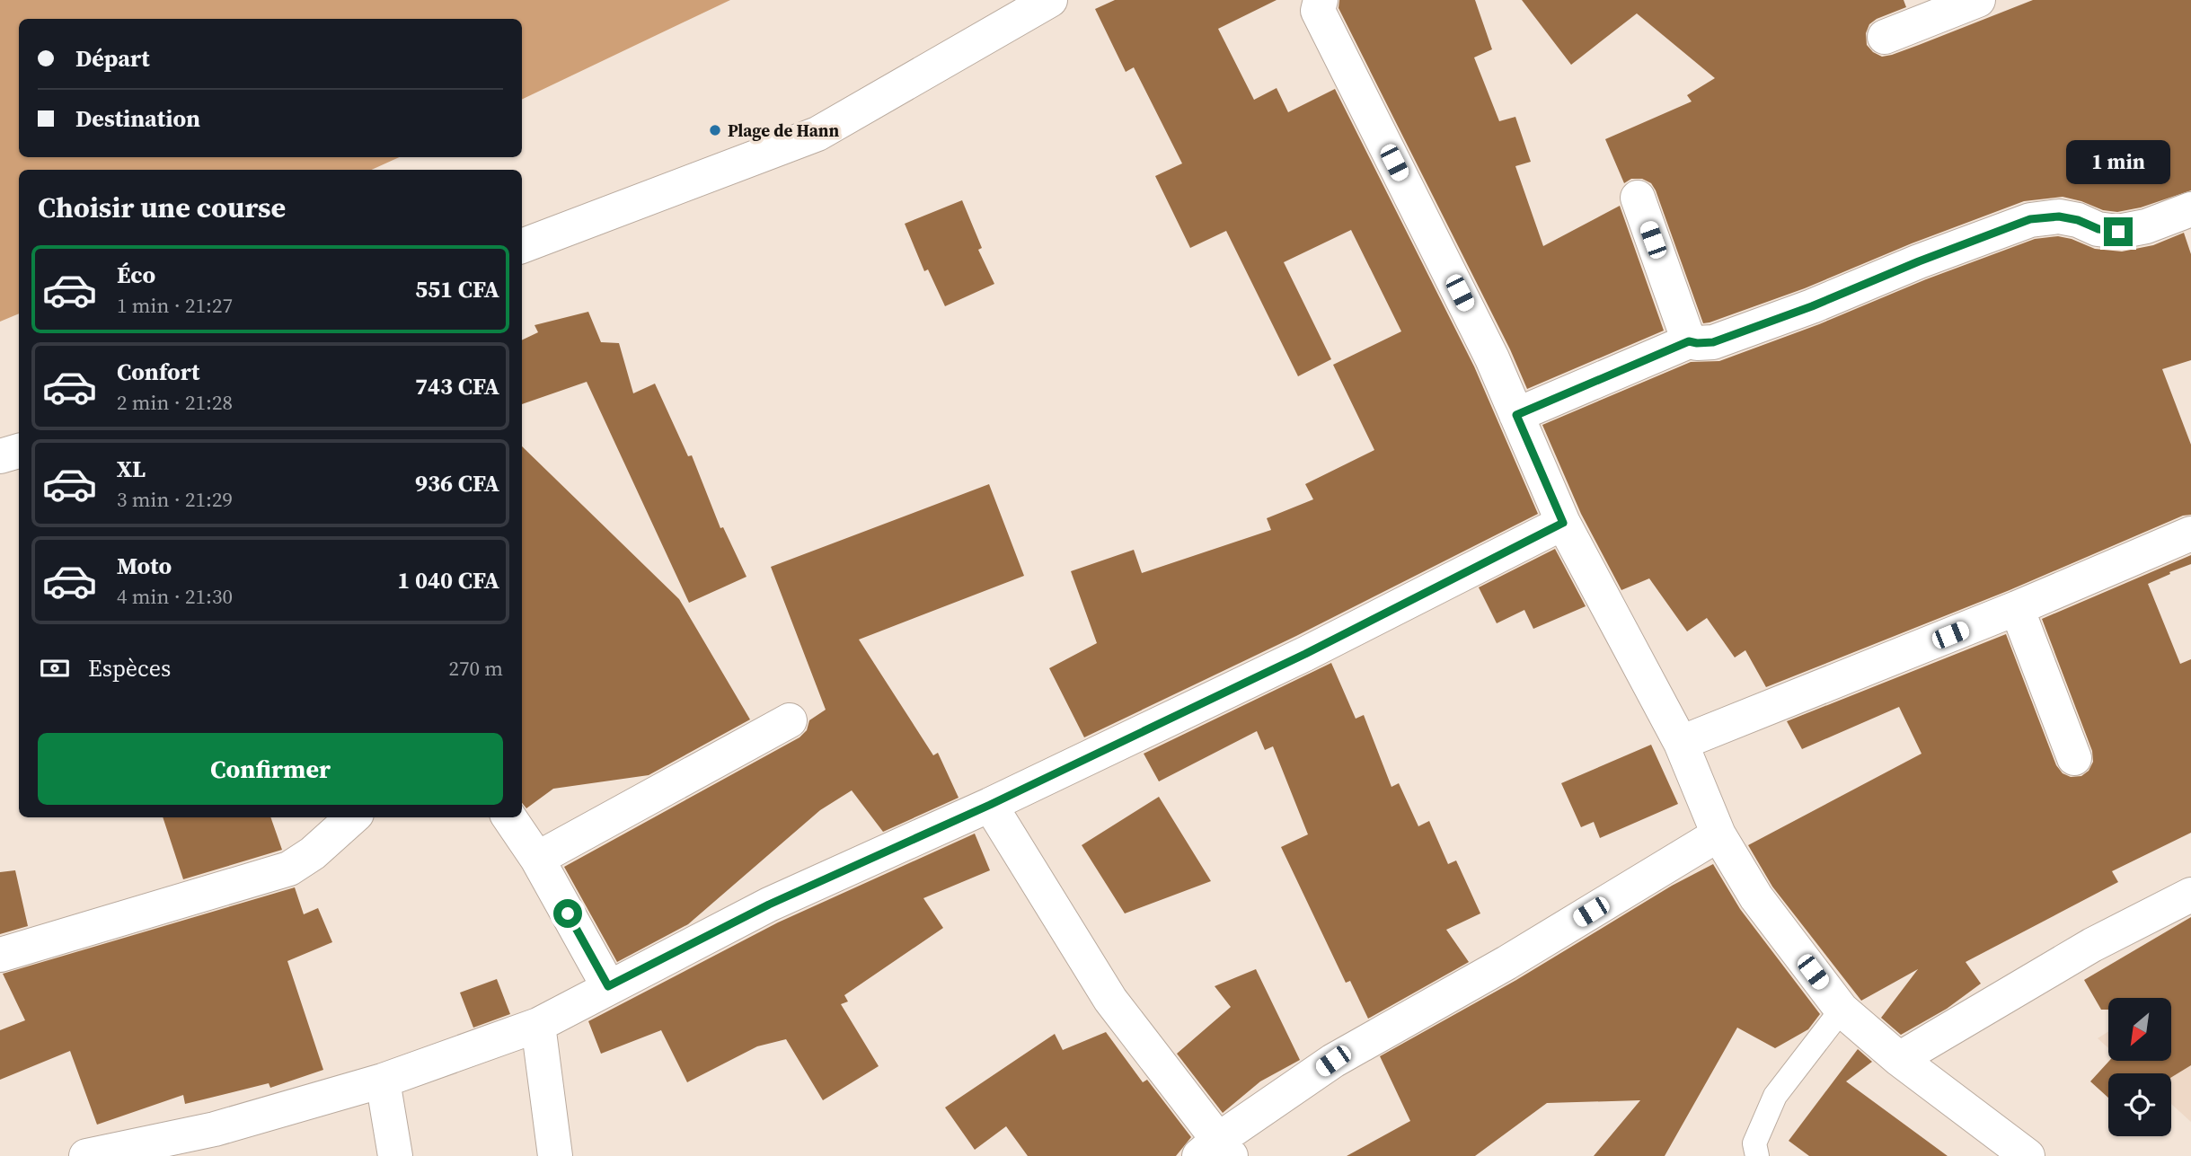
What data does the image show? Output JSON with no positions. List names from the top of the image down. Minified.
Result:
{"places":["Plage de Hann"],"north":"bottom left","page":{"banner":["Départ","Destination"],"bubble":"1 min","heading":"Choisir une course","list":[{"name":"Éco","note":"1 min · 21:27","value":"551 CFA"},{"name":"Confort","note":"2 min · 21:28","value":"743 CFA"},{"name":"XL","note":"3 min · 21:29","value":"936 CFA"},{"name":"Moto","note":"4 min · 21:30","value":"1 040 CFA"}],"pay":["Espèces","270 m"],"buttons":"Confirmer"}}
